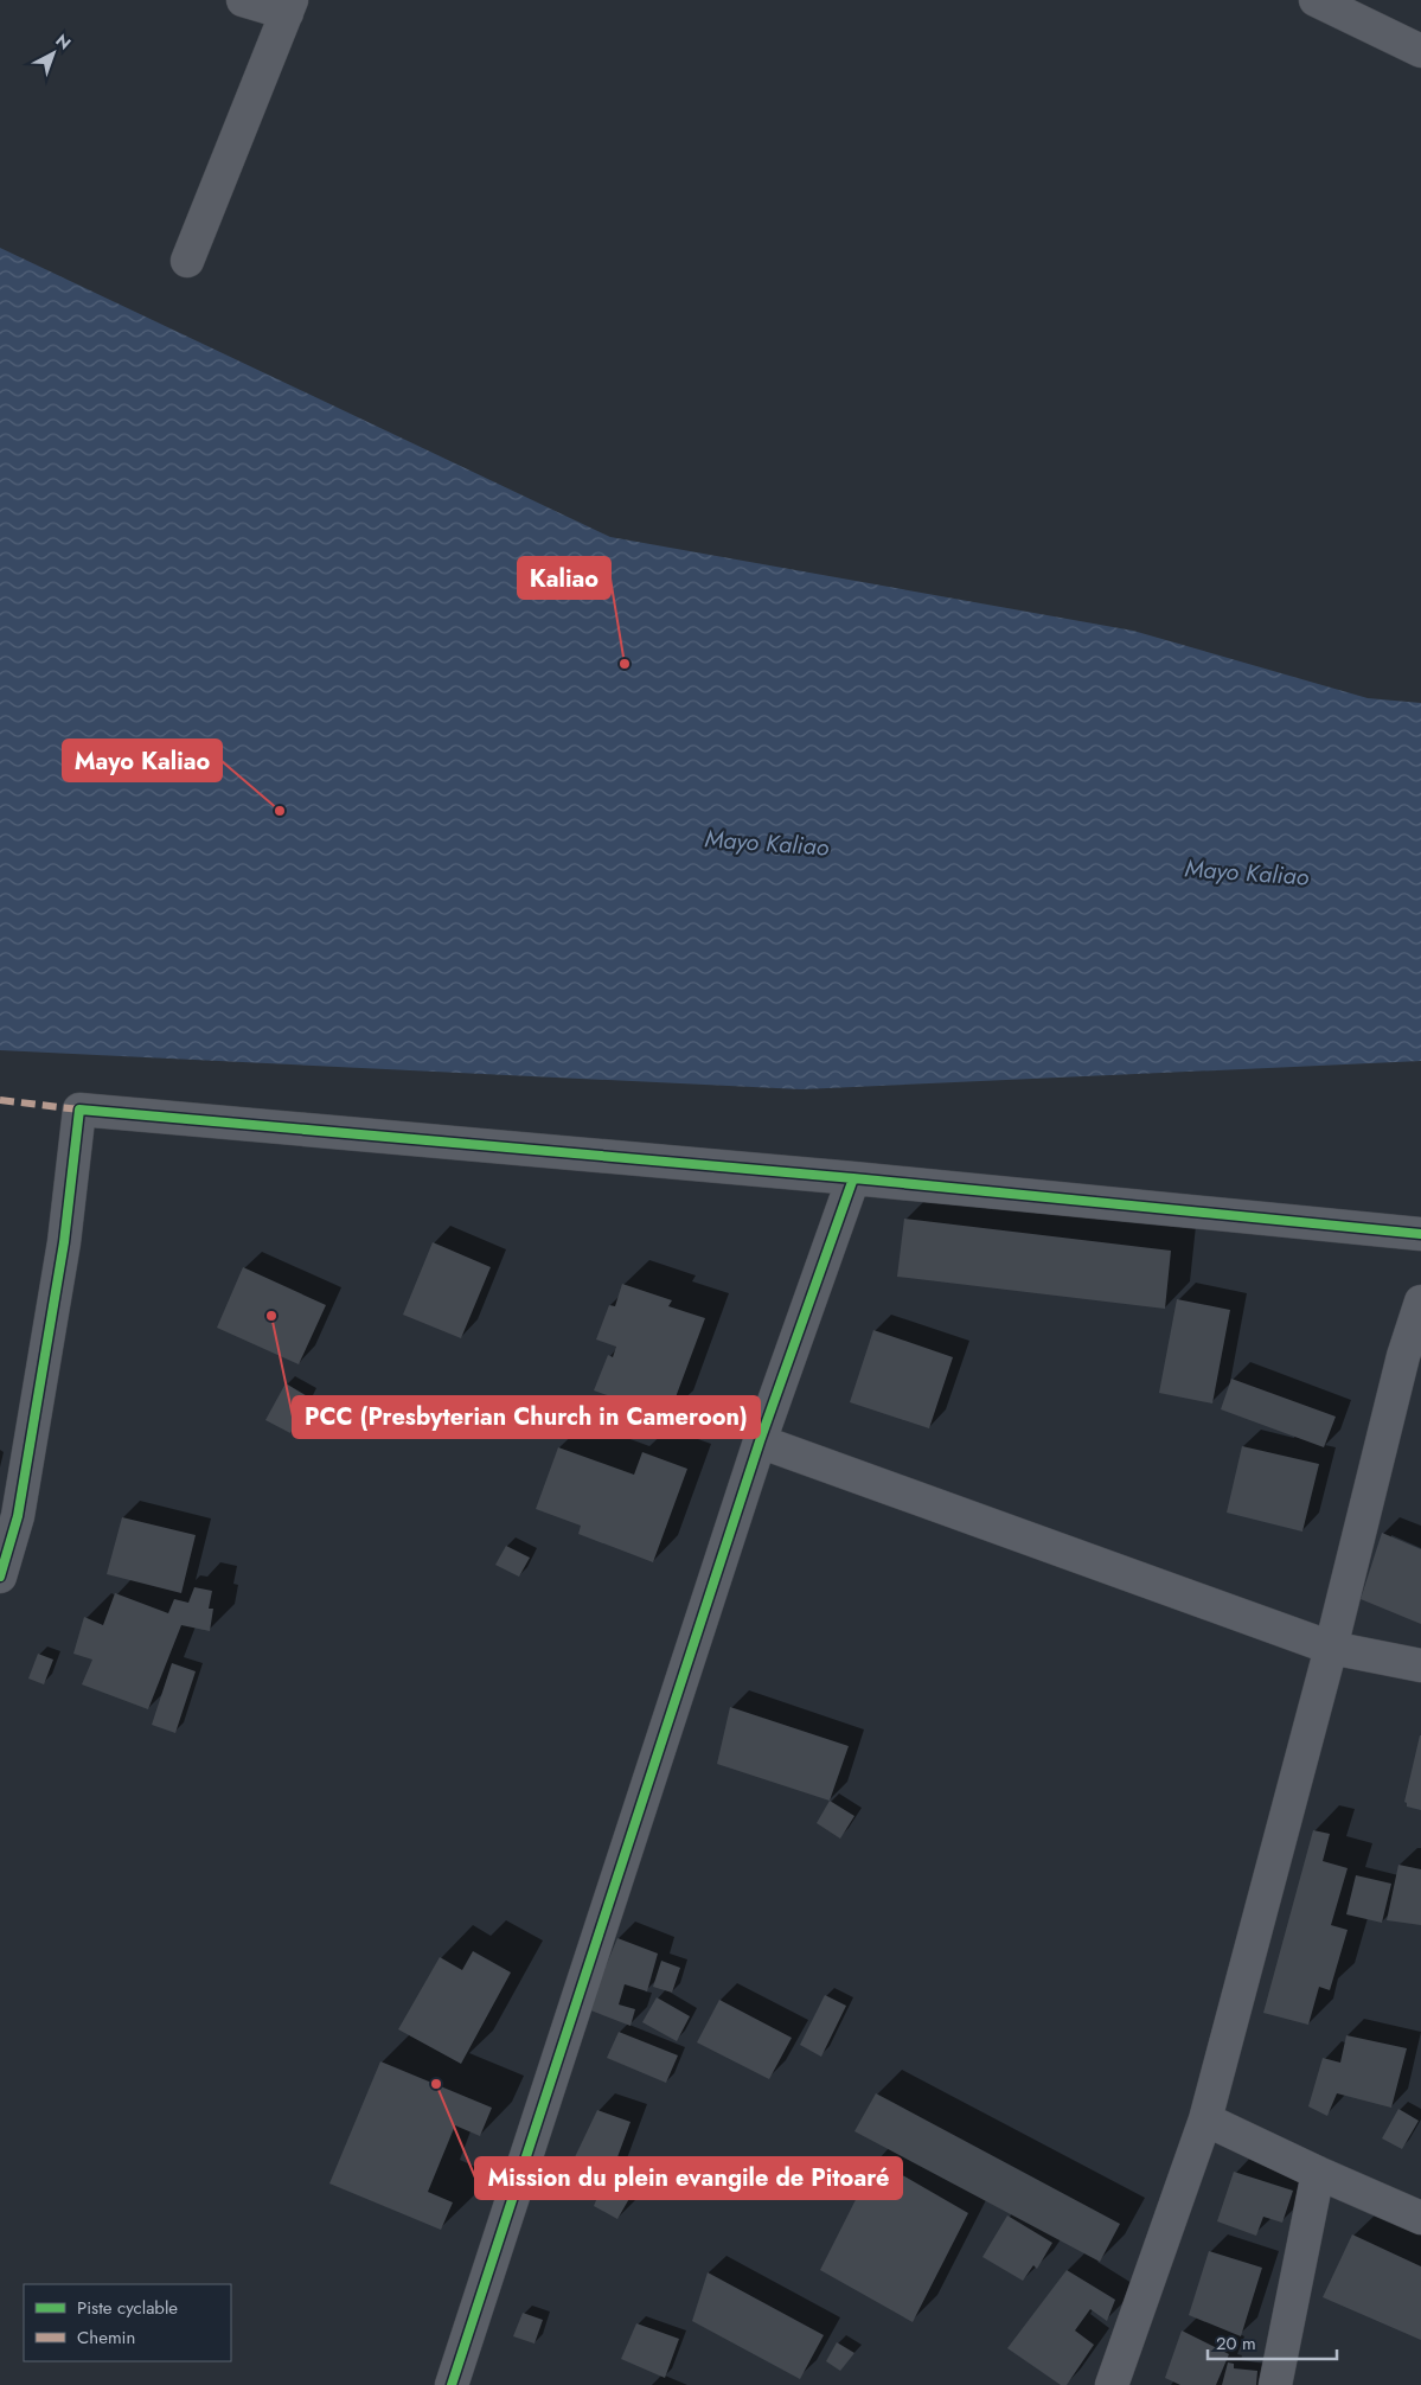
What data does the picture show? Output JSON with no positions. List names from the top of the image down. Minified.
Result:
{"water":["Mayo Kaliao"],"places":["Kaliao","Mayo Kaliao","PCC (Presbyterian Church in Cameroon)","Mission du plein evangile de Pitoaré"],"legend":["Piste cyclable","Chemin"],"scale_bar":"20 m","north":"top right"}
